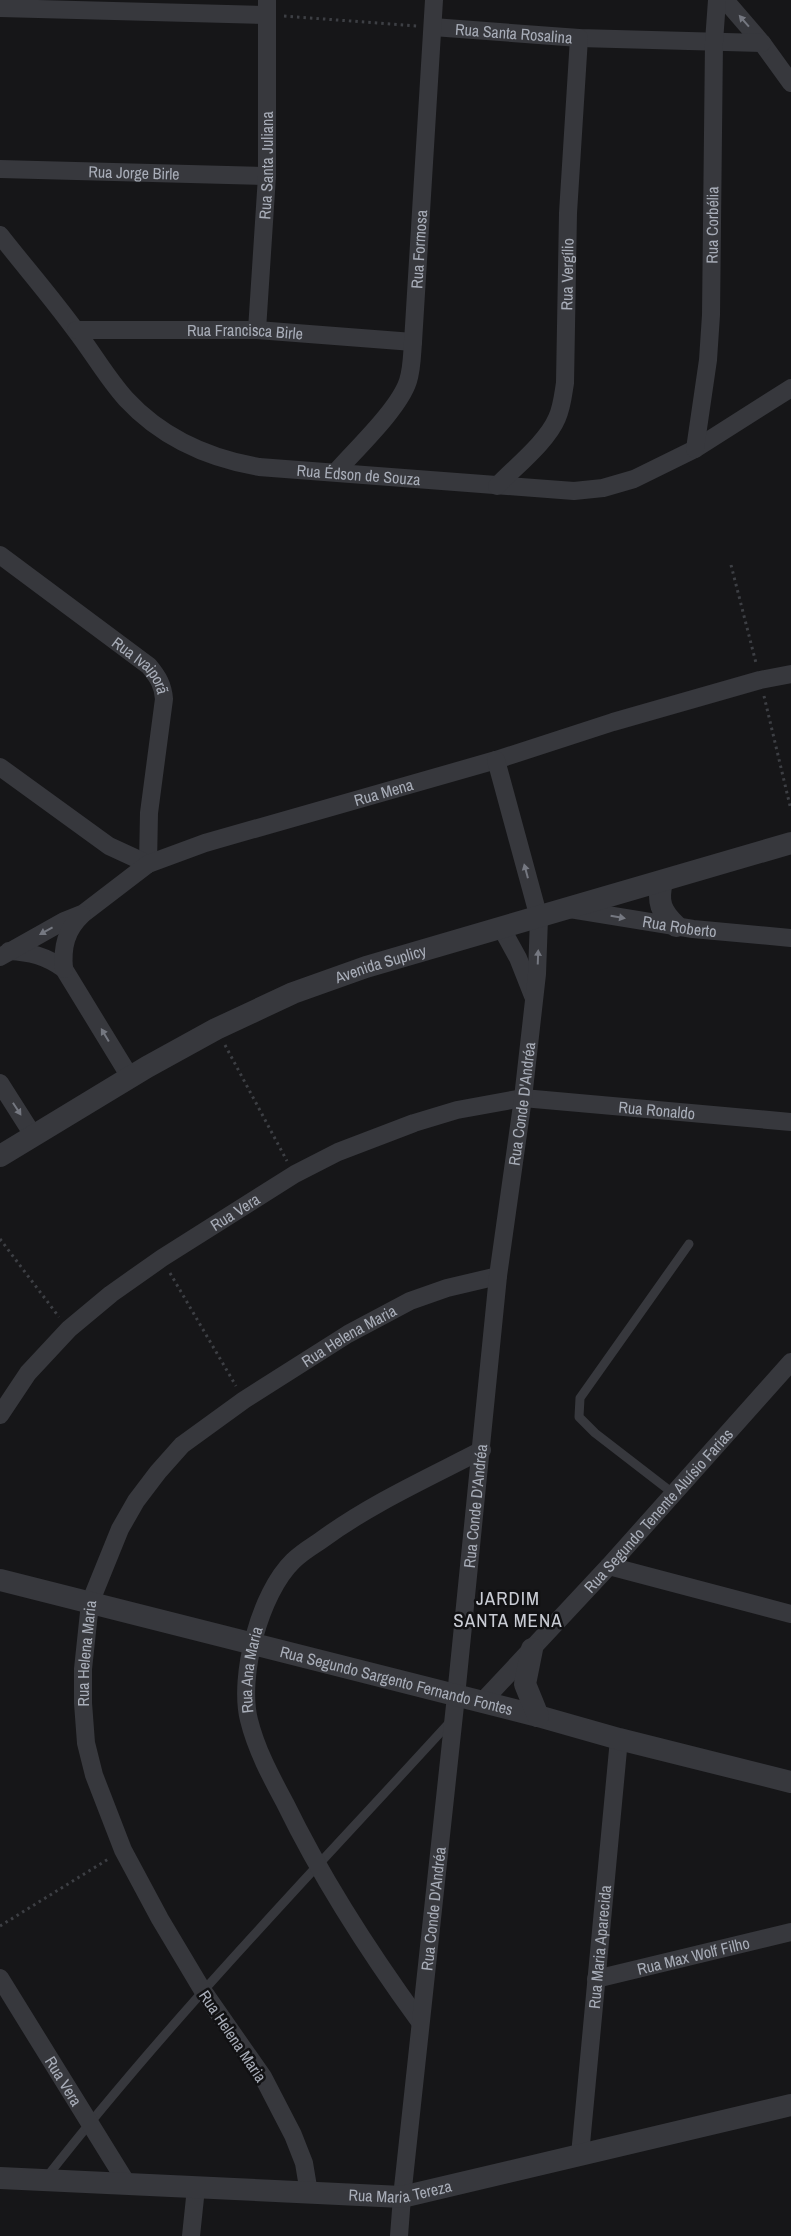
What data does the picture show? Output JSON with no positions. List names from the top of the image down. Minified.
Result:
{"streets":{"street":["Rua Santa Rosalina","Rua Santa Juliana","Rua Jorge Birle","Rua Corbélia","Rua Formosa","Rua Vergílio","Rua Francisca Birle","Rua Édson de Souza","Rua Ivaiporã","Rua Mena","Rua Roberto","Avenida Suplicy","Rua Conde D'Andréa","Rua Ronaldo","Rua Vera","Rua Helena Maria","Rua Segundo Tenente Aluísio Farias","Rua Ana Maria","Rua Segundo Sargento Fernando Fontes","Rua Maria Aparecida","Rua Max Wolf Filho","Rua Maria Tereza"]},"crossings":[["Rua Santa Rosalina","Rua Santa Juliana"],["Rua Santa Rosalina","Rua Corbélia"],["Rua Santa Rosalina","Rua Formosa"],["Rua Santa Rosalina","Rua Vergílio"],["Rua Santa Juliana","Rua Jorge Birle"],["Rua Santa Juliana","Rua Francisca Birle"],["Rua Corbélia","Rua Édson de Souza"],["Rua Formosa","Rua Francisca Birle"],["Rua Formosa","Rua Édson de Souza"],["Rua Vergílio","Rua Édson de Souza"],["Rua Francisca Birle","Rua Édson de Souza"],["Rua Ivaiporã","Rua Mena"],["Rua Mena","Rua Conde D'Andréa"],["Rua Roberto","Avenida Suplicy"],["Avenida Suplicy","Rua Conde D'Andréa"],["Rua Conde D'Andréa","Rua Ronaldo"],["Rua Conde D'Andréa","Rua Vera"],["Rua Conde D'Andréa","Rua Helena Maria"],["Rua Conde D'Andréa","Rua Ana Maria"],["Rua Conde D'Andréa","Rua Segundo Sargento Fernando Fontes"],["Rua Conde D'Andréa","Rua Maria Tereza"],["Rua Ronaldo","Rua Vera"],["Rua Vera","Rua Maria Tereza"],["Rua Helena Maria","Rua Segundo Sargento Fernando Fontes"],["Rua Helena Maria","Rua Maria Tereza"],["Rua Segundo Tenente Aluísio Farias","Rua Segundo Sargento Fernando Fontes"],["Rua Ana Maria","Rua Segundo Sargento Fernando Fontes"],["Rua Segundo Sargento Fernando Fontes","Rua Maria Aparecida"],["Rua Maria Aparecida","Rua Max Wolf Filho"],["Rua Maria Aparecida","Rua Maria Tereza"]],"one_way":["Rua Roberto"],"districts":["JARDIM SANTA MENA"]}
